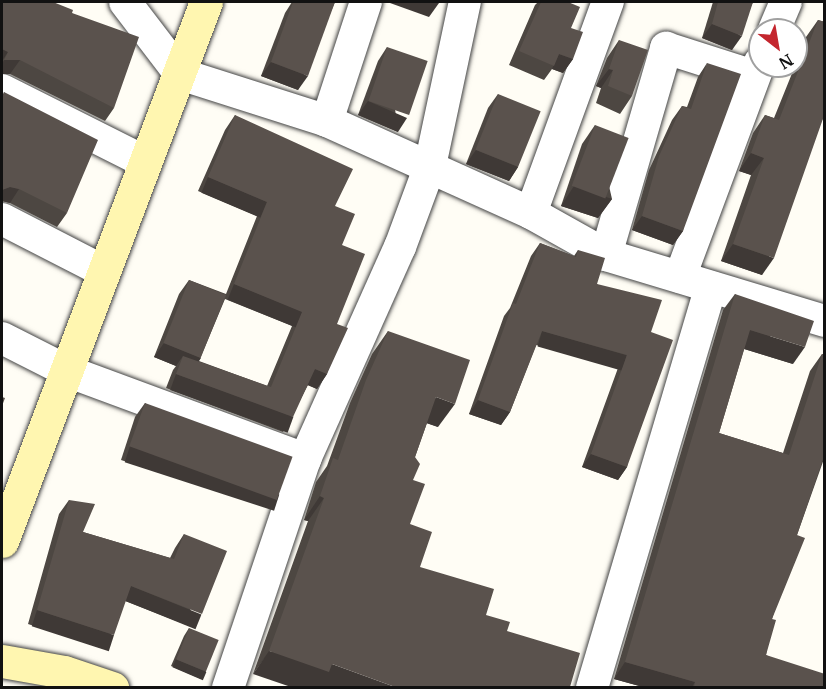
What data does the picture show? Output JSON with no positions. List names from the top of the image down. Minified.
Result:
{"north":"bottom right"}
